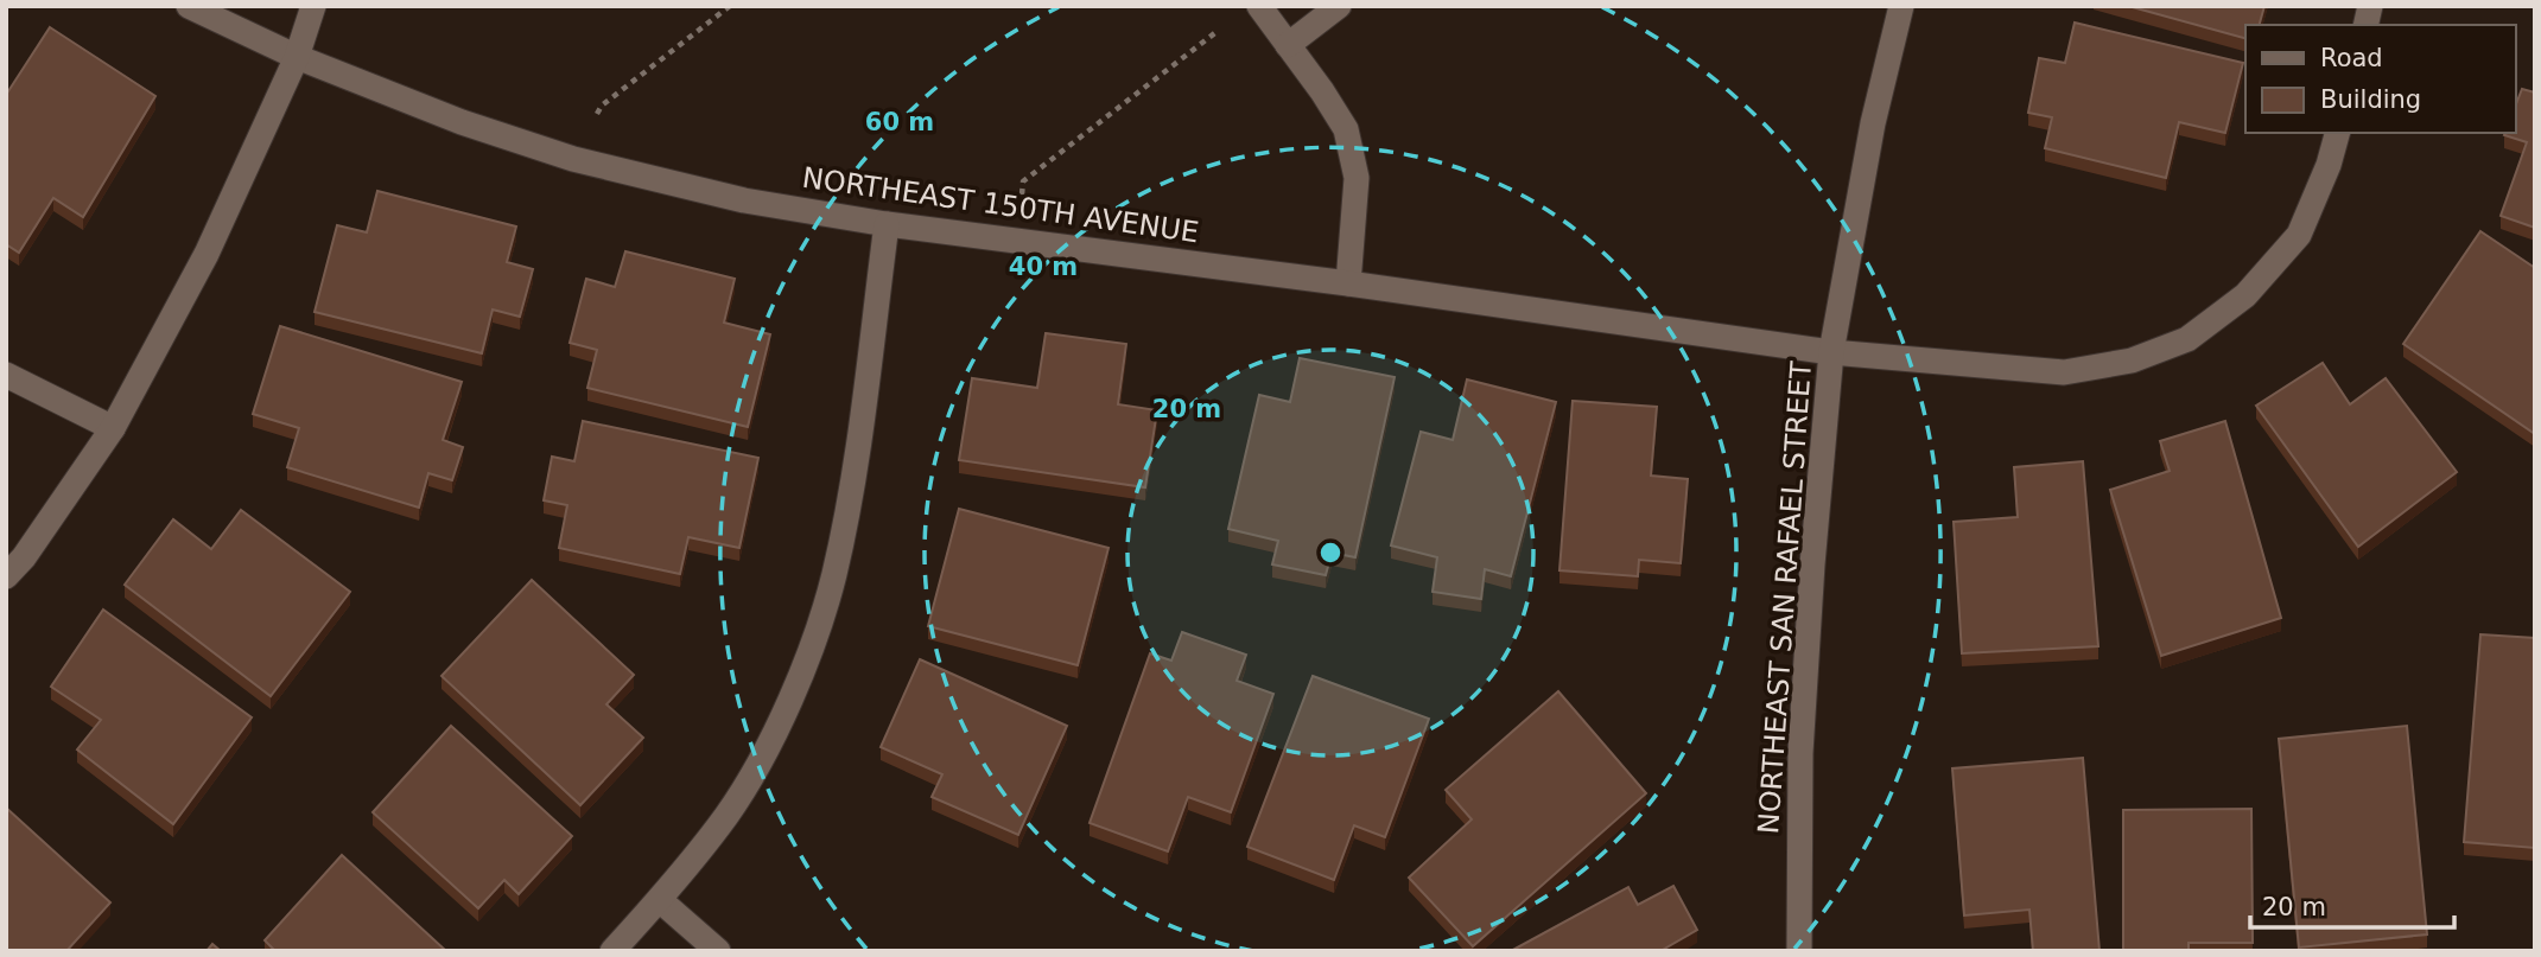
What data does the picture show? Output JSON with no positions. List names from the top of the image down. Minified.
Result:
{"streets":{"street":["NORTHEAST 150TH AVENUE","NORTHEAST SAN RAFAEL STREET"]},"crossings":[["NORTHEAST 150TH AVENUE","NORTHEAST SAN RAFAEL STREET"]],"legend":["Road","Building"],"scale_bar":"20 m","rings":["60 m","40 m","20 m"]}
